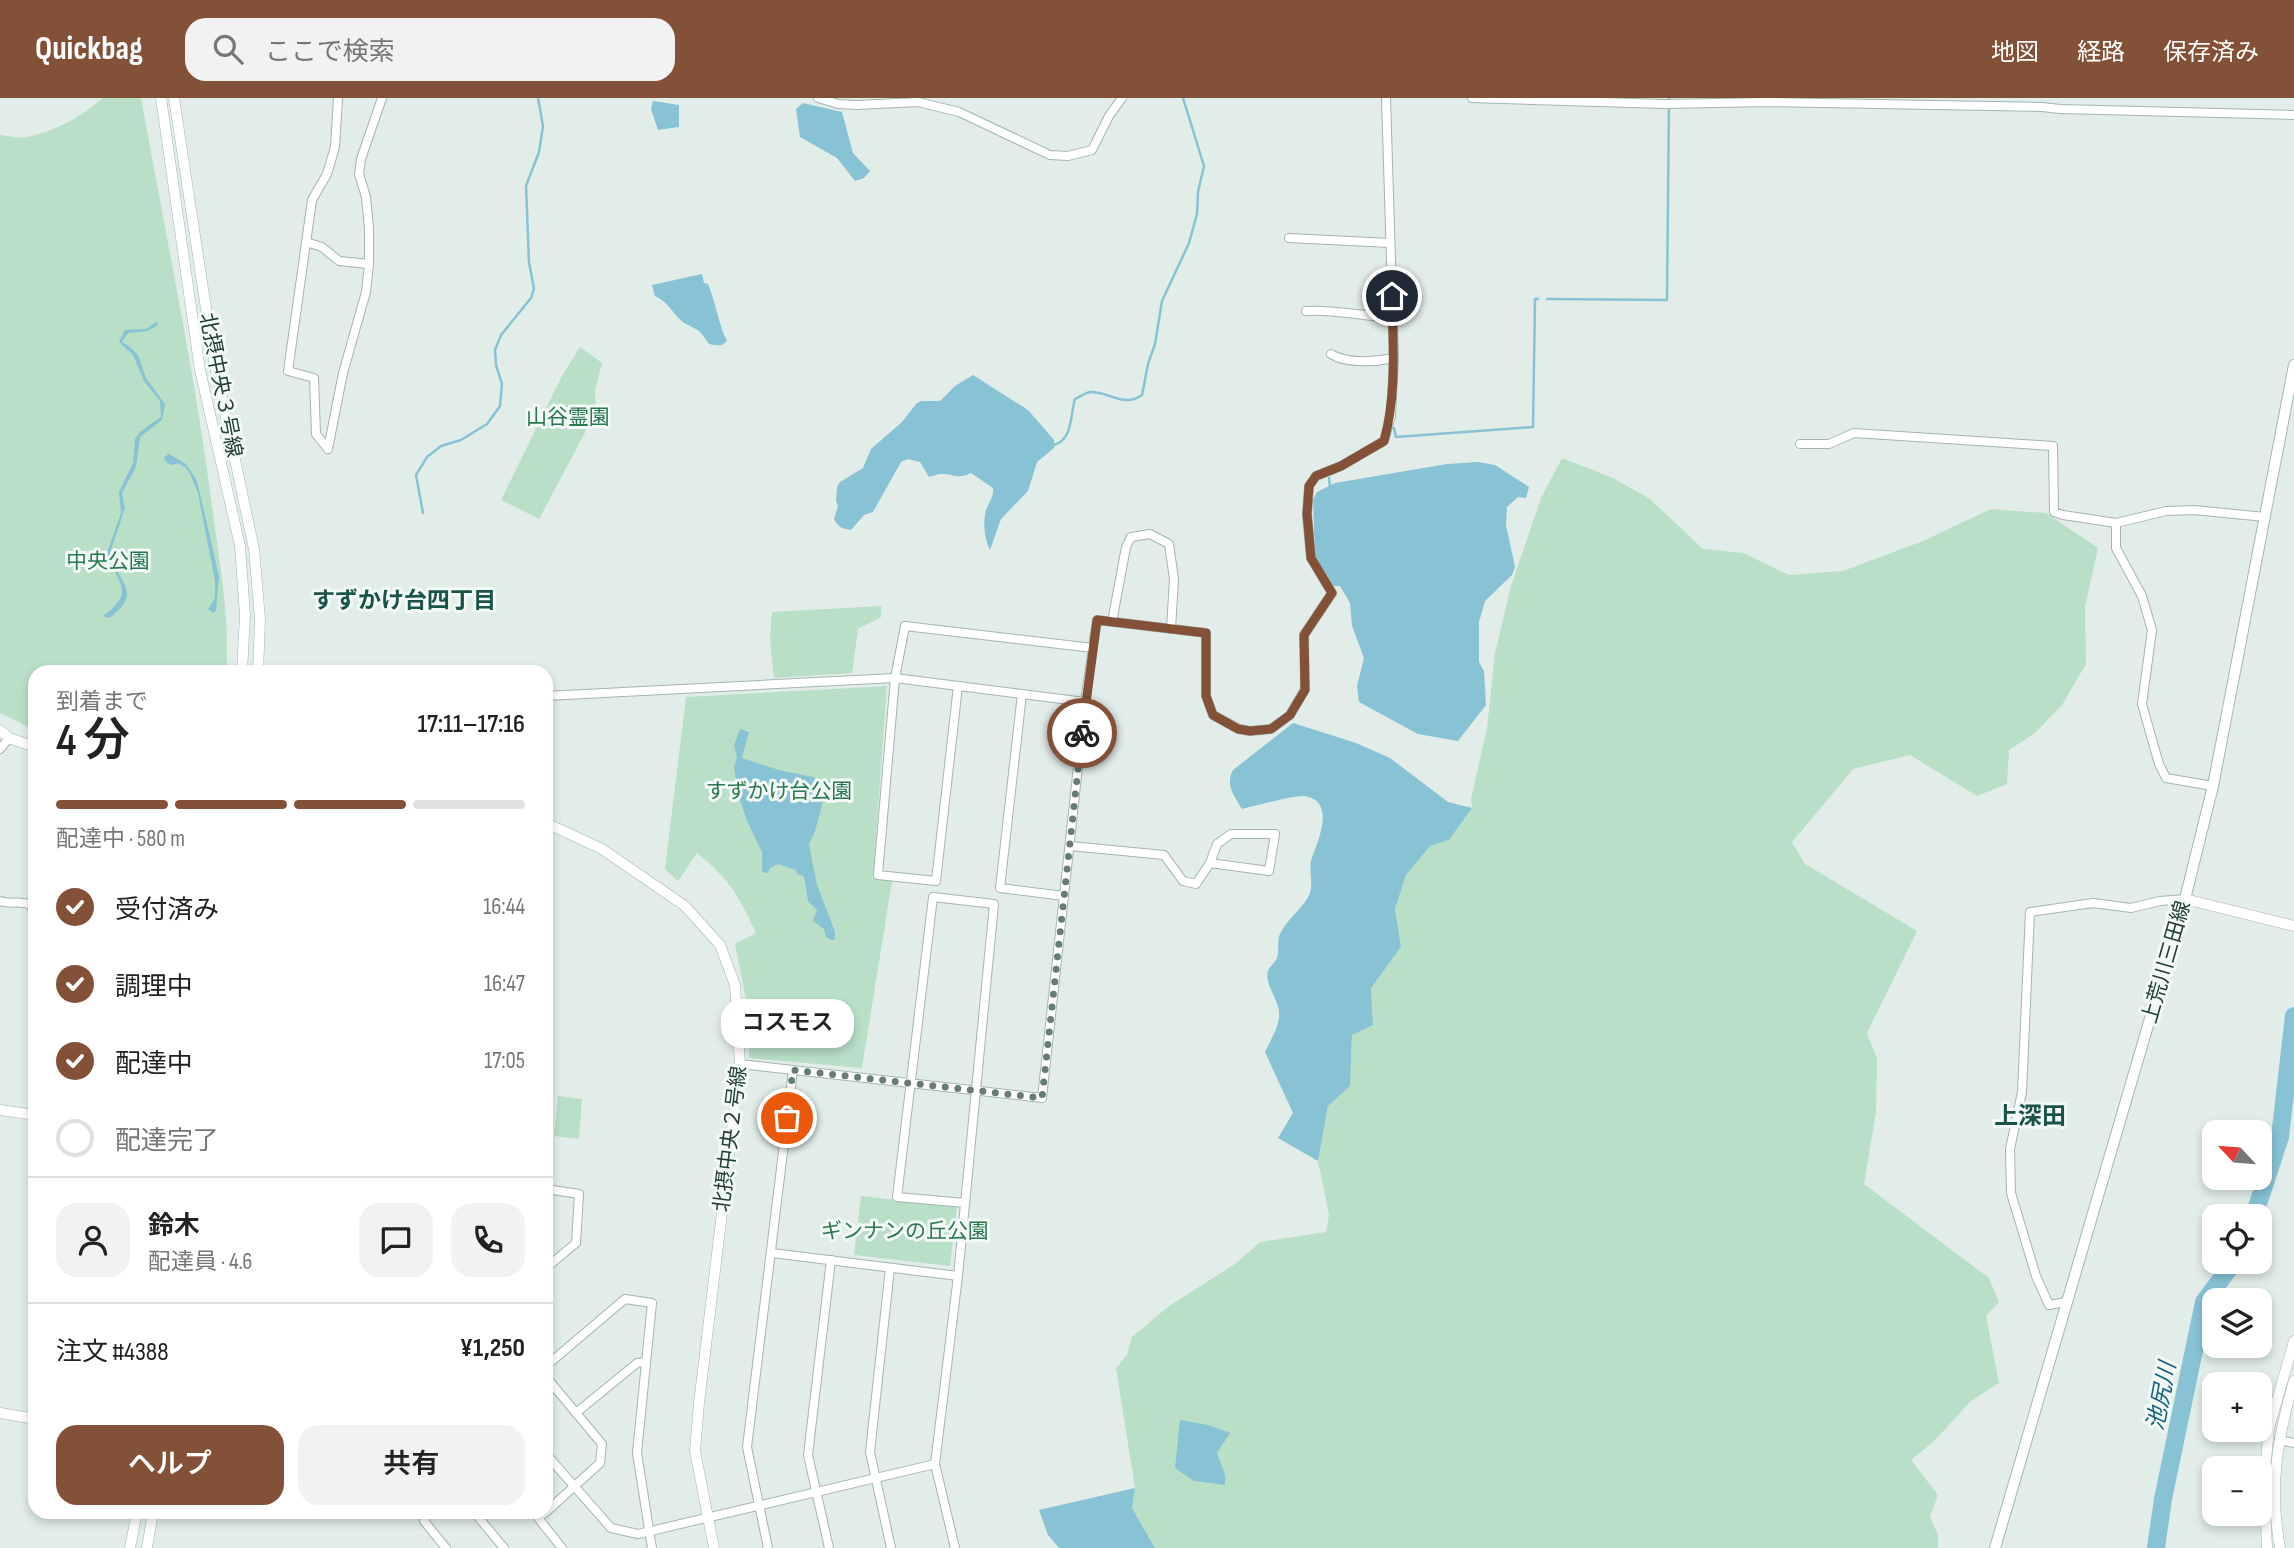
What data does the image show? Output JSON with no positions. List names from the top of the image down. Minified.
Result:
{"streets":{"main road":["上荒川三田線"],"street":["北摂中央３号線","北摂中央２号線"]},"districts":["すずかけ台四丁目","上深田"],"water":["池尻川"],"parks":["山谷霊園","中央公園","すずかけ台公園","ギンナンの丘公園"],"places":["コスモス"],"north":"top left","page":{"header":"Quickbag","search":"ここで検索","nav":["地図","経路","保存済み"],"heading":["4 分","到着まで","17:11–17:16"],"panel":["鈴木","配達員 · 4.6","注文 #4388","¥1,250"],"bar":"配達中 · 580 m","list":[["受付済み","16:44"],["調理中","16:47"],["配達中","17:05"],"配達完了"],"bubble":"コスモス","map_buttons":["+","−"],"buttons":["ヘルプ","共有"]}}
